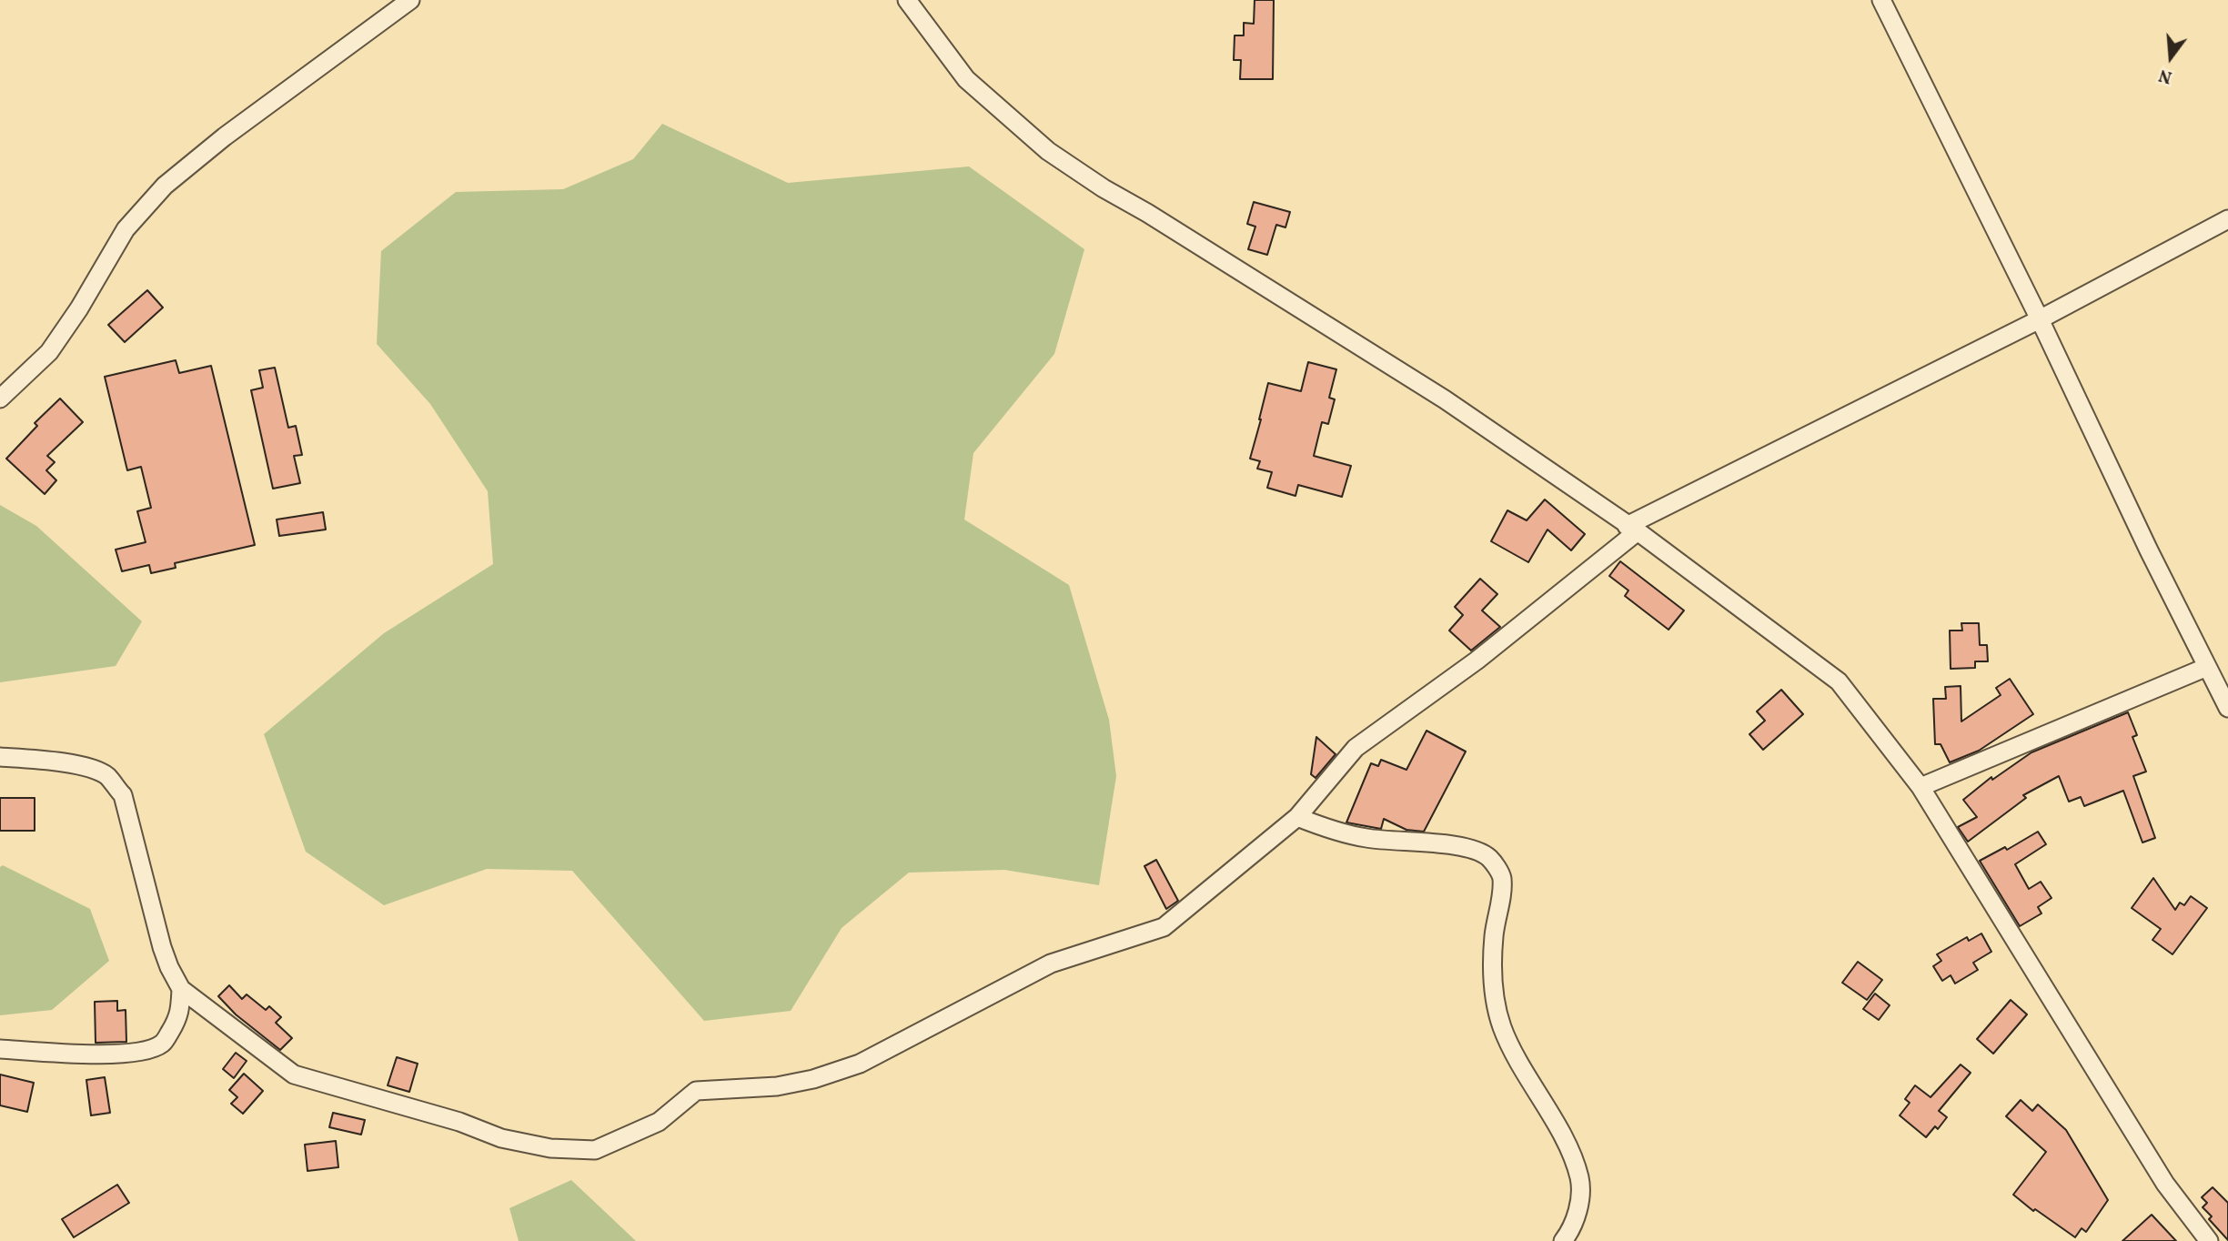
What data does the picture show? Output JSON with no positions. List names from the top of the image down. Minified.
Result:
{"north":"bottom"}
